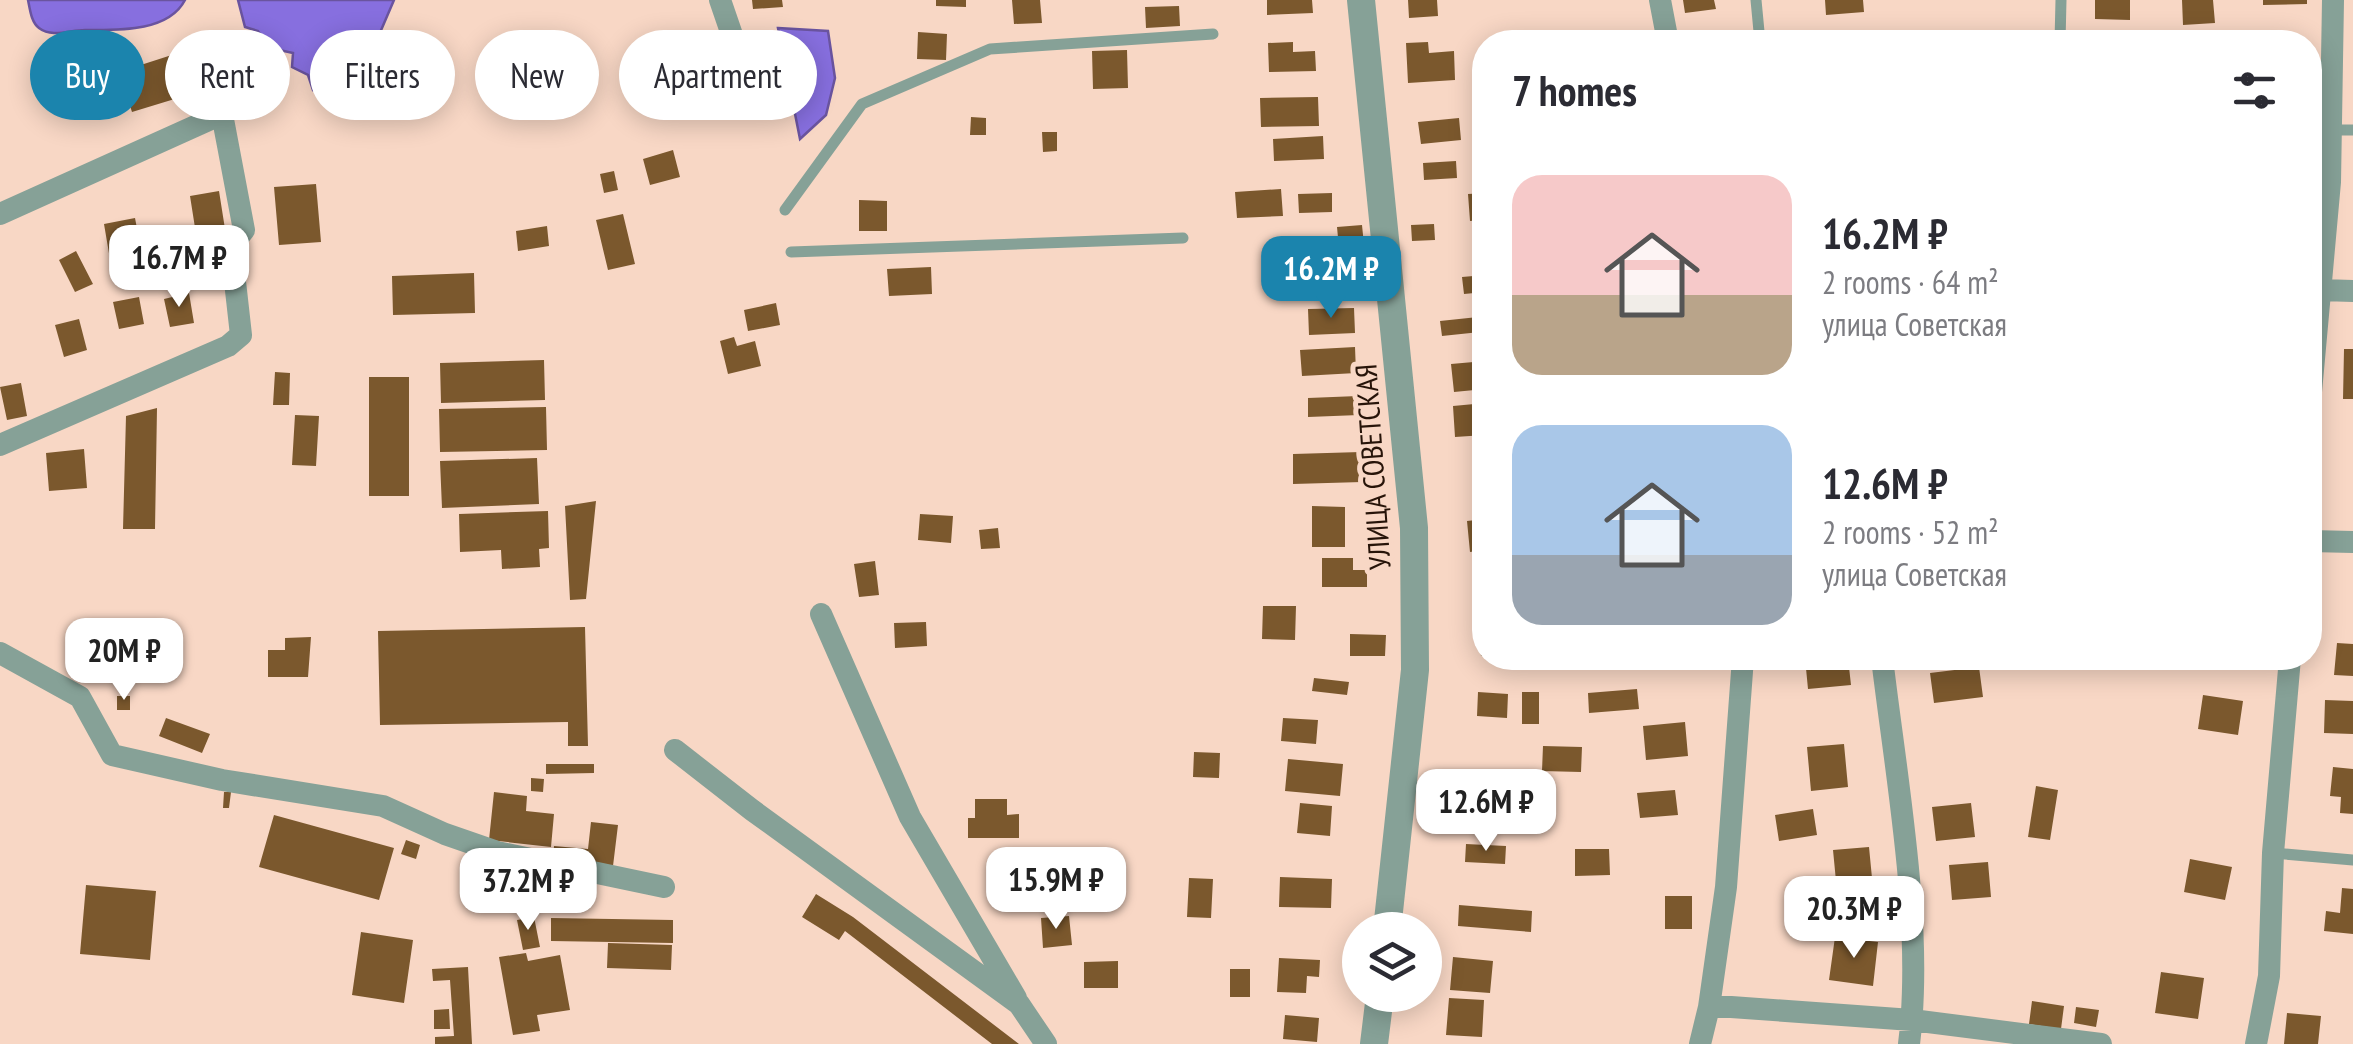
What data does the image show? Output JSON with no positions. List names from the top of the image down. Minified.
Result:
{"streets":{"street":["УЛИЦА СОВЕТСКАЯ"]},"page":{"chip":["Buy","Rent","Filters","New","Apartment"],"heading":"7 homes","list":[{"name":"16.2M ₽","note":"2 rooms · 64 m² · улица Советская"},{"name":"12.6M ₽","note":"2 rooms · 52 m² · улица Советская"}],"price":["16.7M ₽","16.2M ₽","20M ₽","12.6M ₽","15.9M ₽","37.2M ₽","20.3M ₽"]}}
